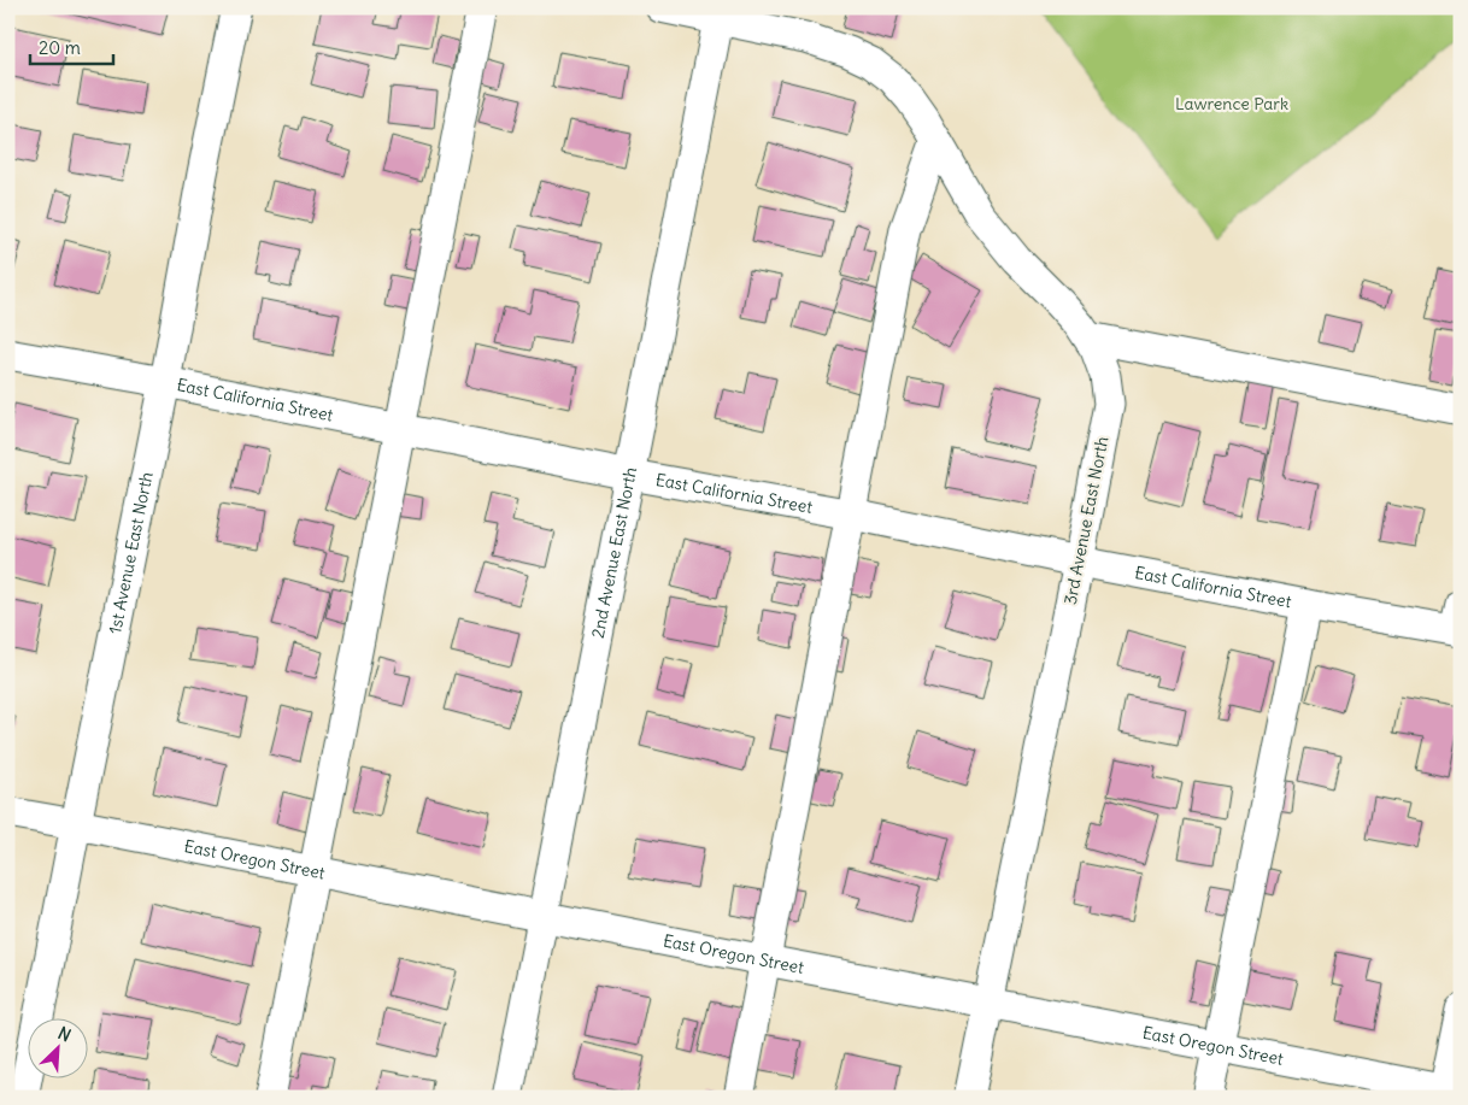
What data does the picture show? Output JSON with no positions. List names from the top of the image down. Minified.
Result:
{"streets":{"street":["East California Street","3rd Avenue East North","1st Avenue East North","2nd Avenue East North","East Oregon Street"]},"crossings":[["East California Street","3rd Avenue East North"],["East California Street","1st Avenue East North"],["East California Street","2nd Avenue East North"],["3rd Avenue East North","2nd Avenue East North"],["3rd Avenue East North","East Oregon Street"],["1st Avenue East North","East Oregon Street"],["2nd Avenue East North","East Oregon Street"]],"parks":["Lawrence Park"],"scale_bar":"20 m","north":"top right"}
